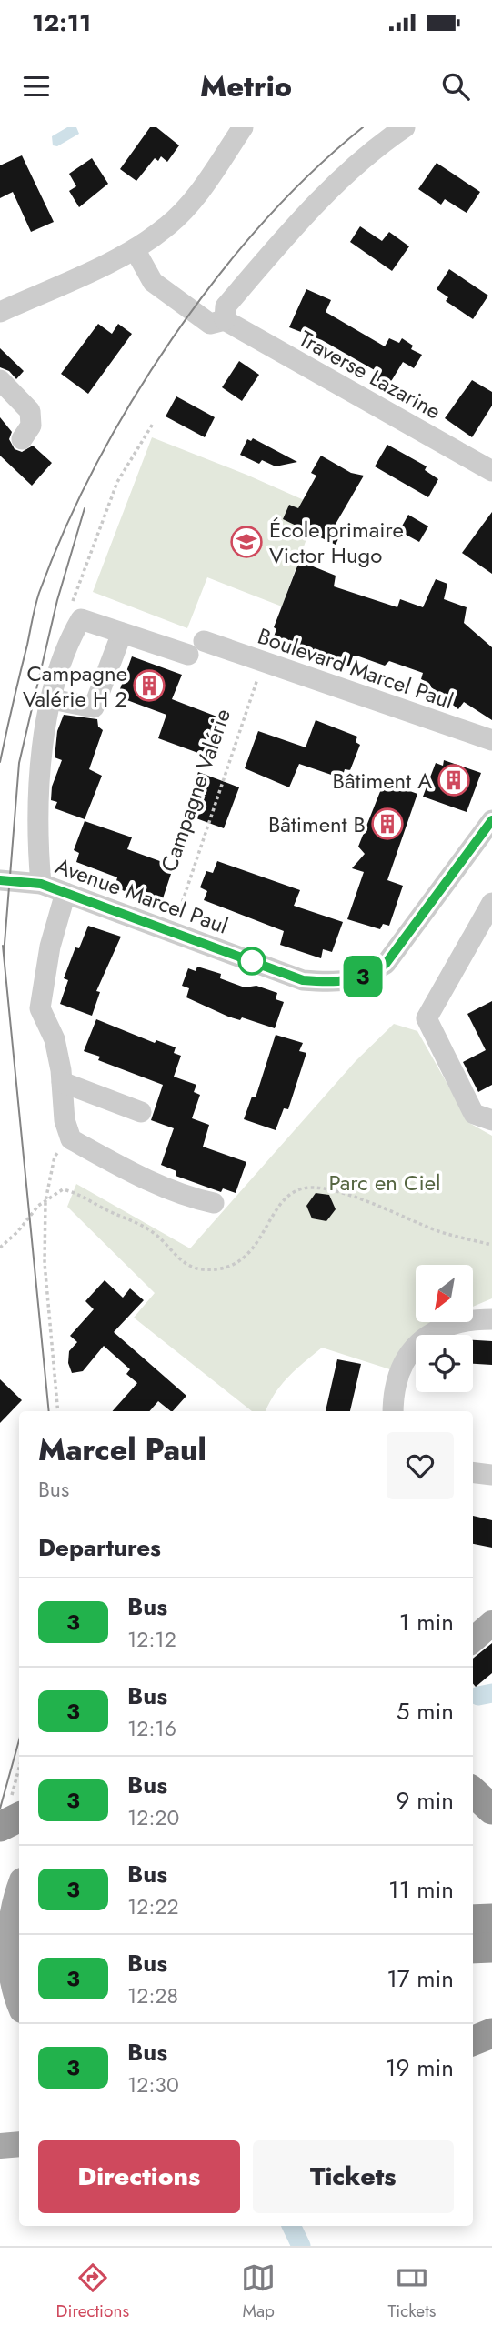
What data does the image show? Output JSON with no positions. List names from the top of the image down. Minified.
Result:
{"streets":{"street":["Traverse Lazarine","Boulevard Marcel Paul","Avenue Marcel Paul"],"path":["Campagne Valérie"]},"crossings":[["Boulevard Marcel Paul","Campagne Valérie"],["Campagne Valérie","Avenue Marcel Paul"]],"parks":["Parc en Ciel"],"places":{"school or university":["École primaire Victor Hugo"],"building":["Campagne Valérie H 2","Bâtiment A","Bâtiment B"]},"lines":["bus line 3"],"north":"bottom left","page":{"status":"12:11","header":"Metrio","on_map":"3","heading":[["Marcel Paul","Bus"],"Departures"],"list":[{"mark":"3","name":"Bus","note":"12:12","value":"1 min"},{"mark":"3","name":"Bus","note":"12:16","value":"5 min"},{"mark":"3","name":"Bus","note":"12:20","value":"9 min"},{"mark":"3","name":"Bus","note":"12:22","value":"11 min"},{"mark":"3","name":"Bus","note":"12:28","value":"17 min"},{"mark":"3","name":"Bus","note":"12:30","value":"19 min"}],"buttons":["Directions","Tickets"],"tabs":["Directions","Map","Tickets"]}}
